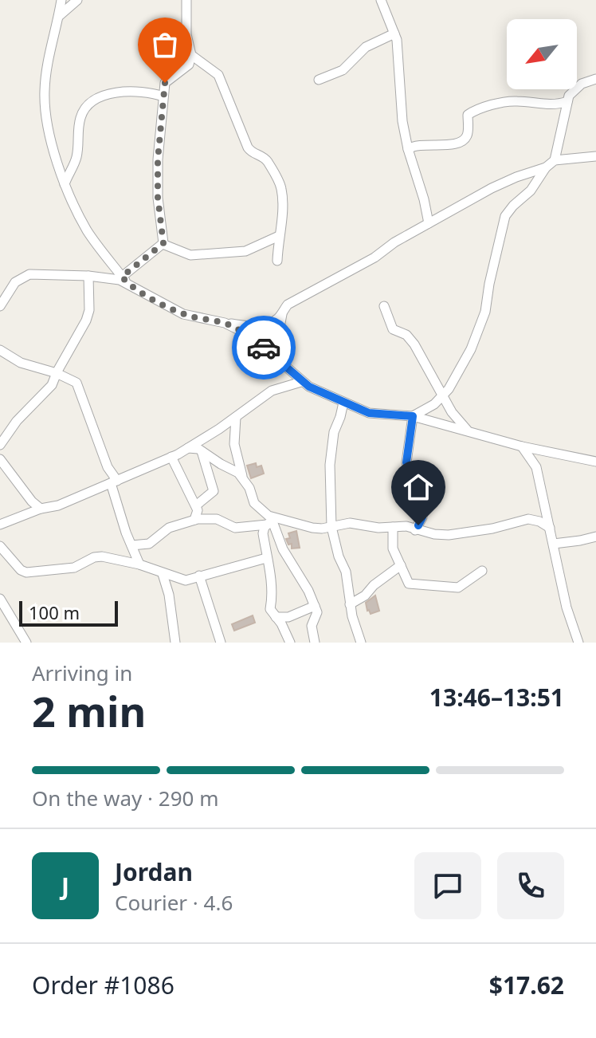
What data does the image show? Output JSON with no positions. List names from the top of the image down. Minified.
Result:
{"scale_bar":"100 m","north":"bottom left","page":{"scale":"100 m","heading":["2 min","Arriving in","13:46–13:51"],"panel":["Jordan","Courier · 4.6","Order #1086","$17.62"],"bar":"On the way · 290 m","round":"J"}}
